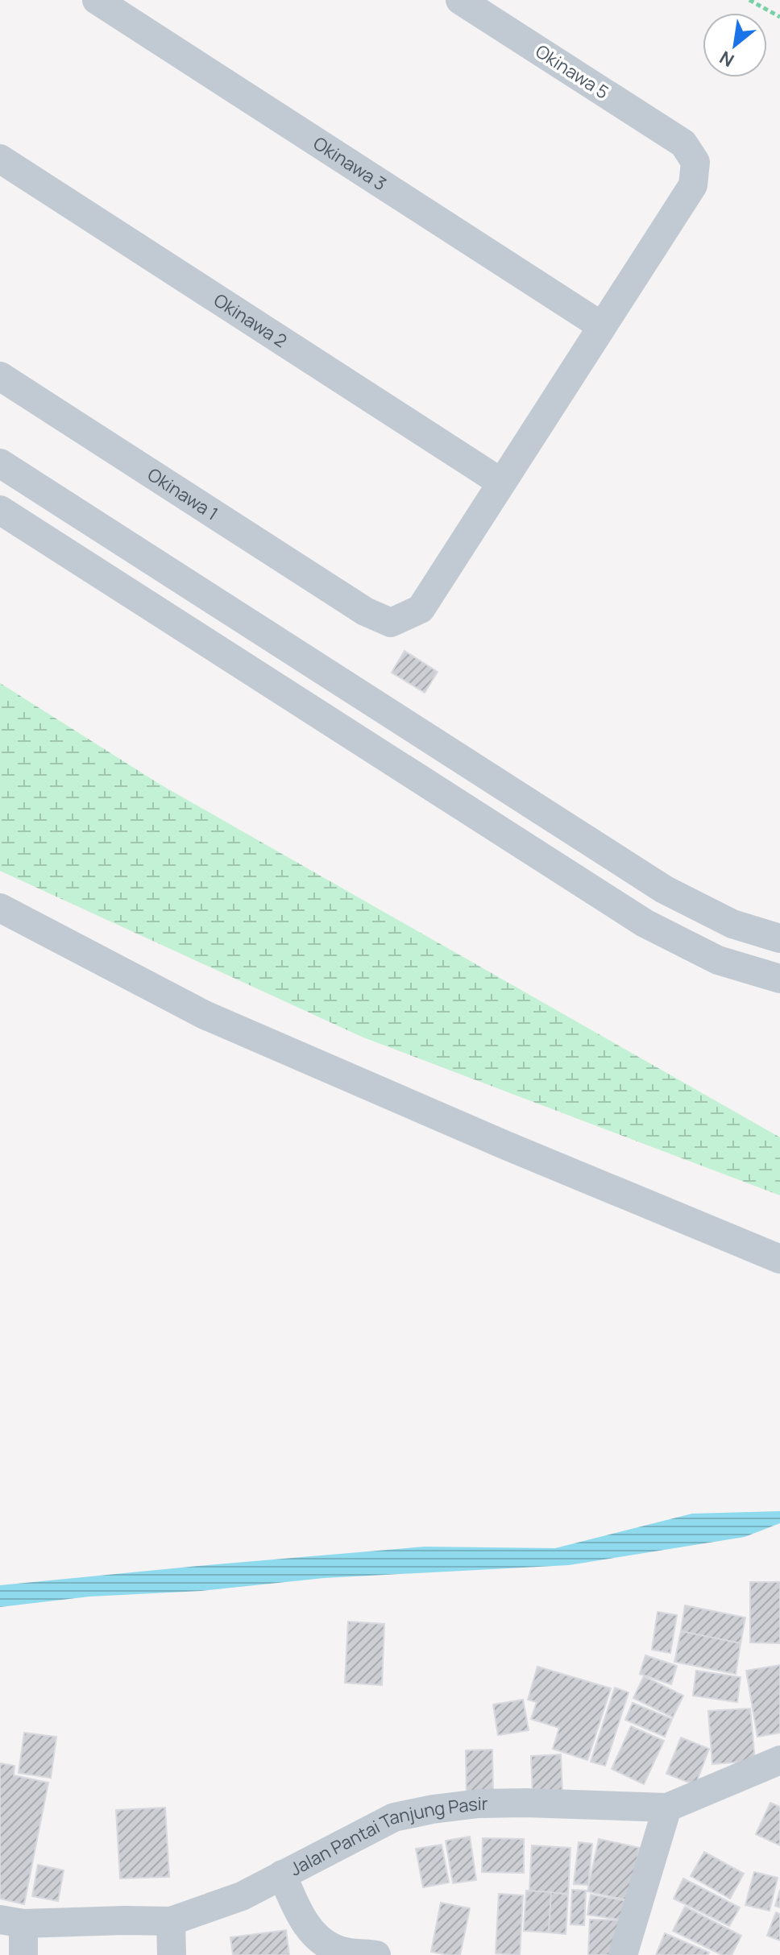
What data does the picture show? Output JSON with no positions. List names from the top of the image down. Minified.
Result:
{"streets":{"street":["Okinawa 5","Okinawa 3","Okinawa 2","Okinawa 1","Jalan Pantai Tanjung Pasir"]},"crossings":[["Okinawa 5","Okinawa 1"],["Okinawa 3","Okinawa 1"],["Okinawa 2","Okinawa 1"]],"north":"bottom left"}
